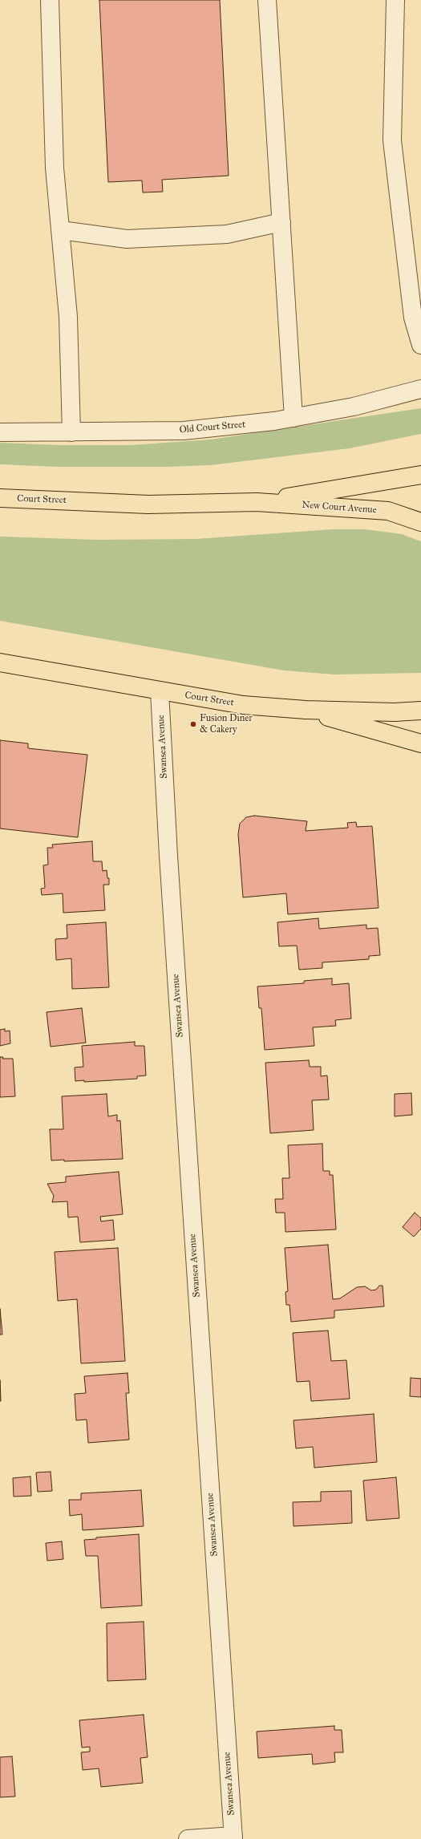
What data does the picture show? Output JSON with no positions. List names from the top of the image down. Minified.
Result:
{"streets":{"main road":["Court Street","New Court Avenue"],"street":["Old Court Street","Swansea Avenue"]},"crossings":[["Court Street","New Court Avenue"],["Court Street","Swansea Avenue"]],"places":["Fusion Diner & Cakery"]}
